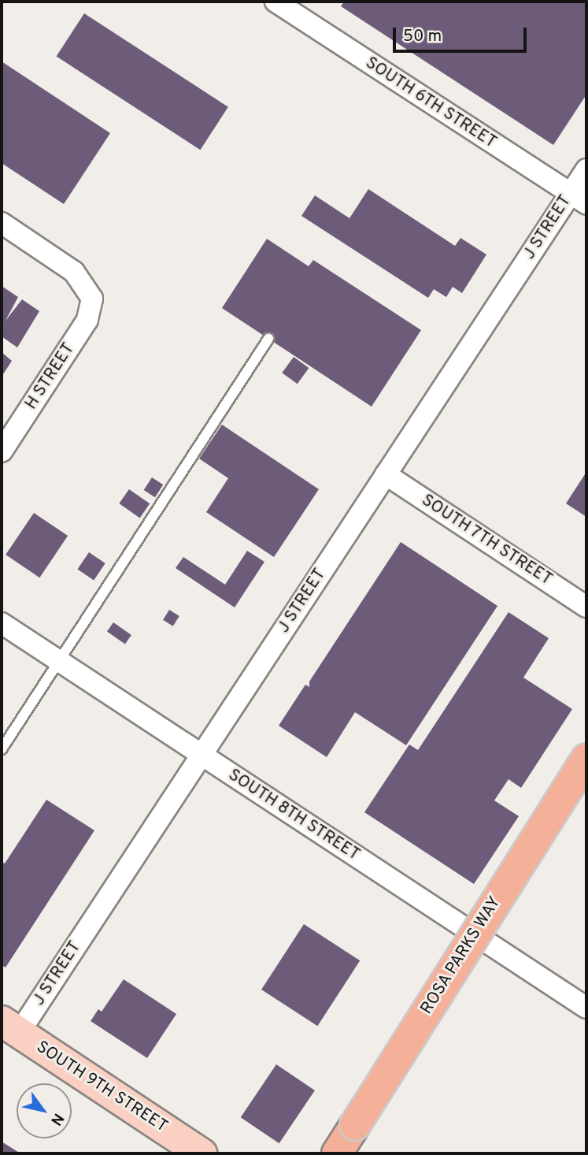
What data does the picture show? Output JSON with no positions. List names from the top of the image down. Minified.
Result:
{"streets":{"highway":["ROSA PARKS WAY"],"main road":["SOUTH 9TH STREET"],"street":["SOUTH 6TH STREET","J STREET","H STREET","SOUTH 7TH STREET","SOUTH 8TH STREET"]},"crossings":[["SOUTH 6TH STREET","J STREET"],["J STREET","SOUTH 7TH STREET"],["J STREET","SOUTH 8TH STREET"],["J STREET","SOUTH 9TH STREET"]],"scale_bar":"50 m","north":"bottom right"}
